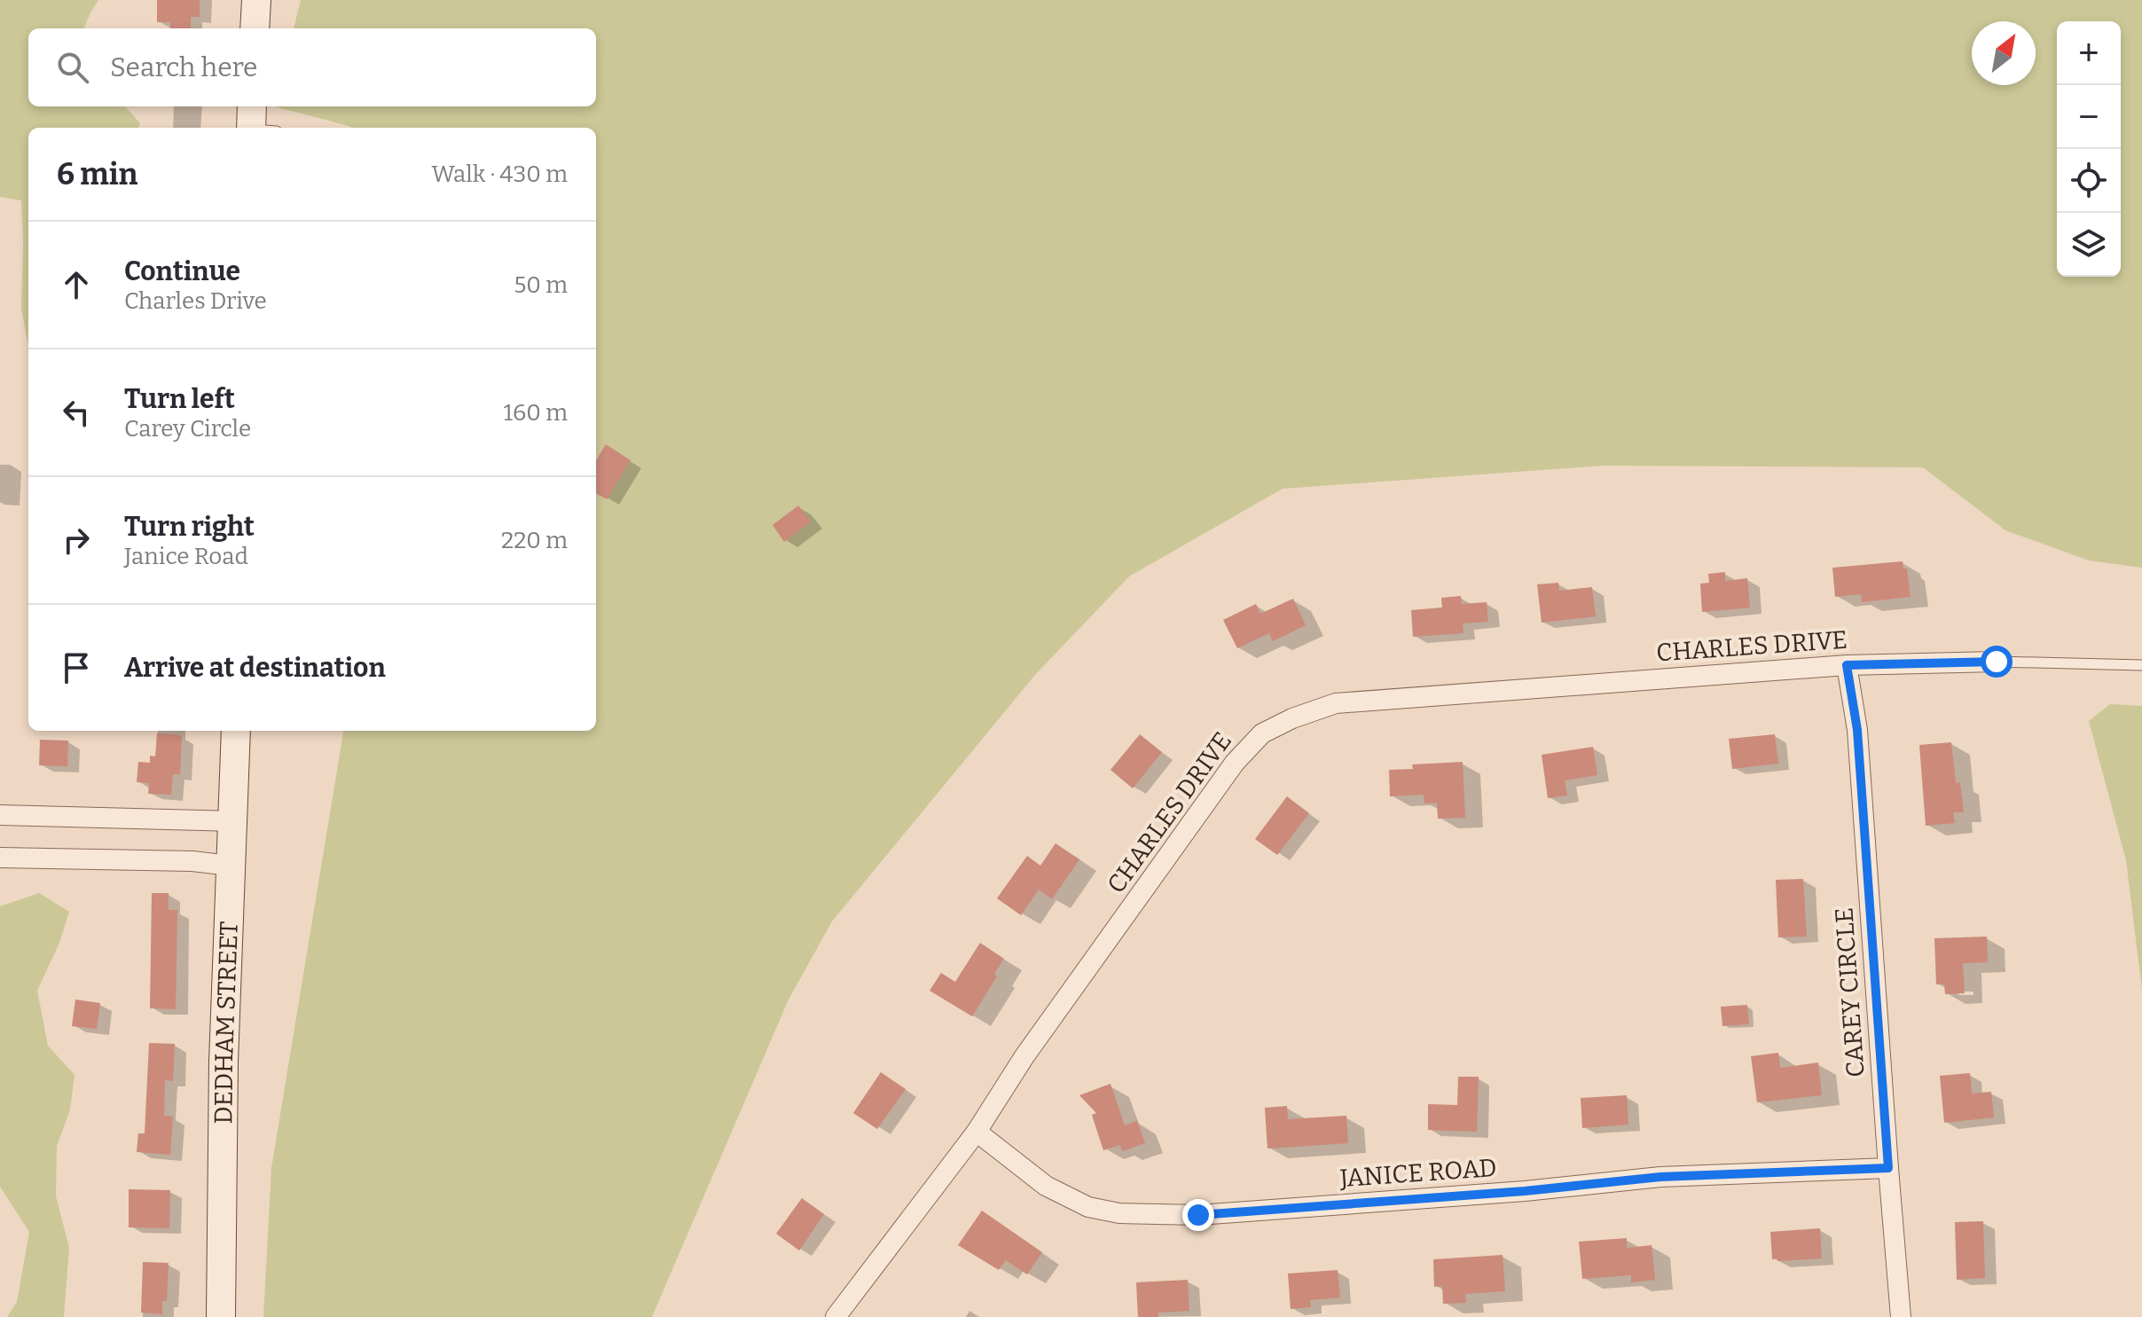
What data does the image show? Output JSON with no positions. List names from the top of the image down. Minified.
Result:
{"streets":{"main road":["DEDHAM STREET"],"street":["CHARLES DRIVE","CAREY CIRCLE","JANICE ROAD"]},"crossings":[["CHARLES DRIVE","CAREY CIRCLE"],["CHARLES DRIVE","JANICE ROAD"],["CAREY CIRCLE","JANICE ROAD"]],"north":"top right","page":{"map_buttons":["+","−"],"search":"Search here","heading":["6 min","Walk · 430 m"],"list":[["Continue","Charles Drive","50 m"],["Turn left","Carey Circle","160 m"],["Turn right","Janice Road","220 m"],"Arrive at destination"]}}
